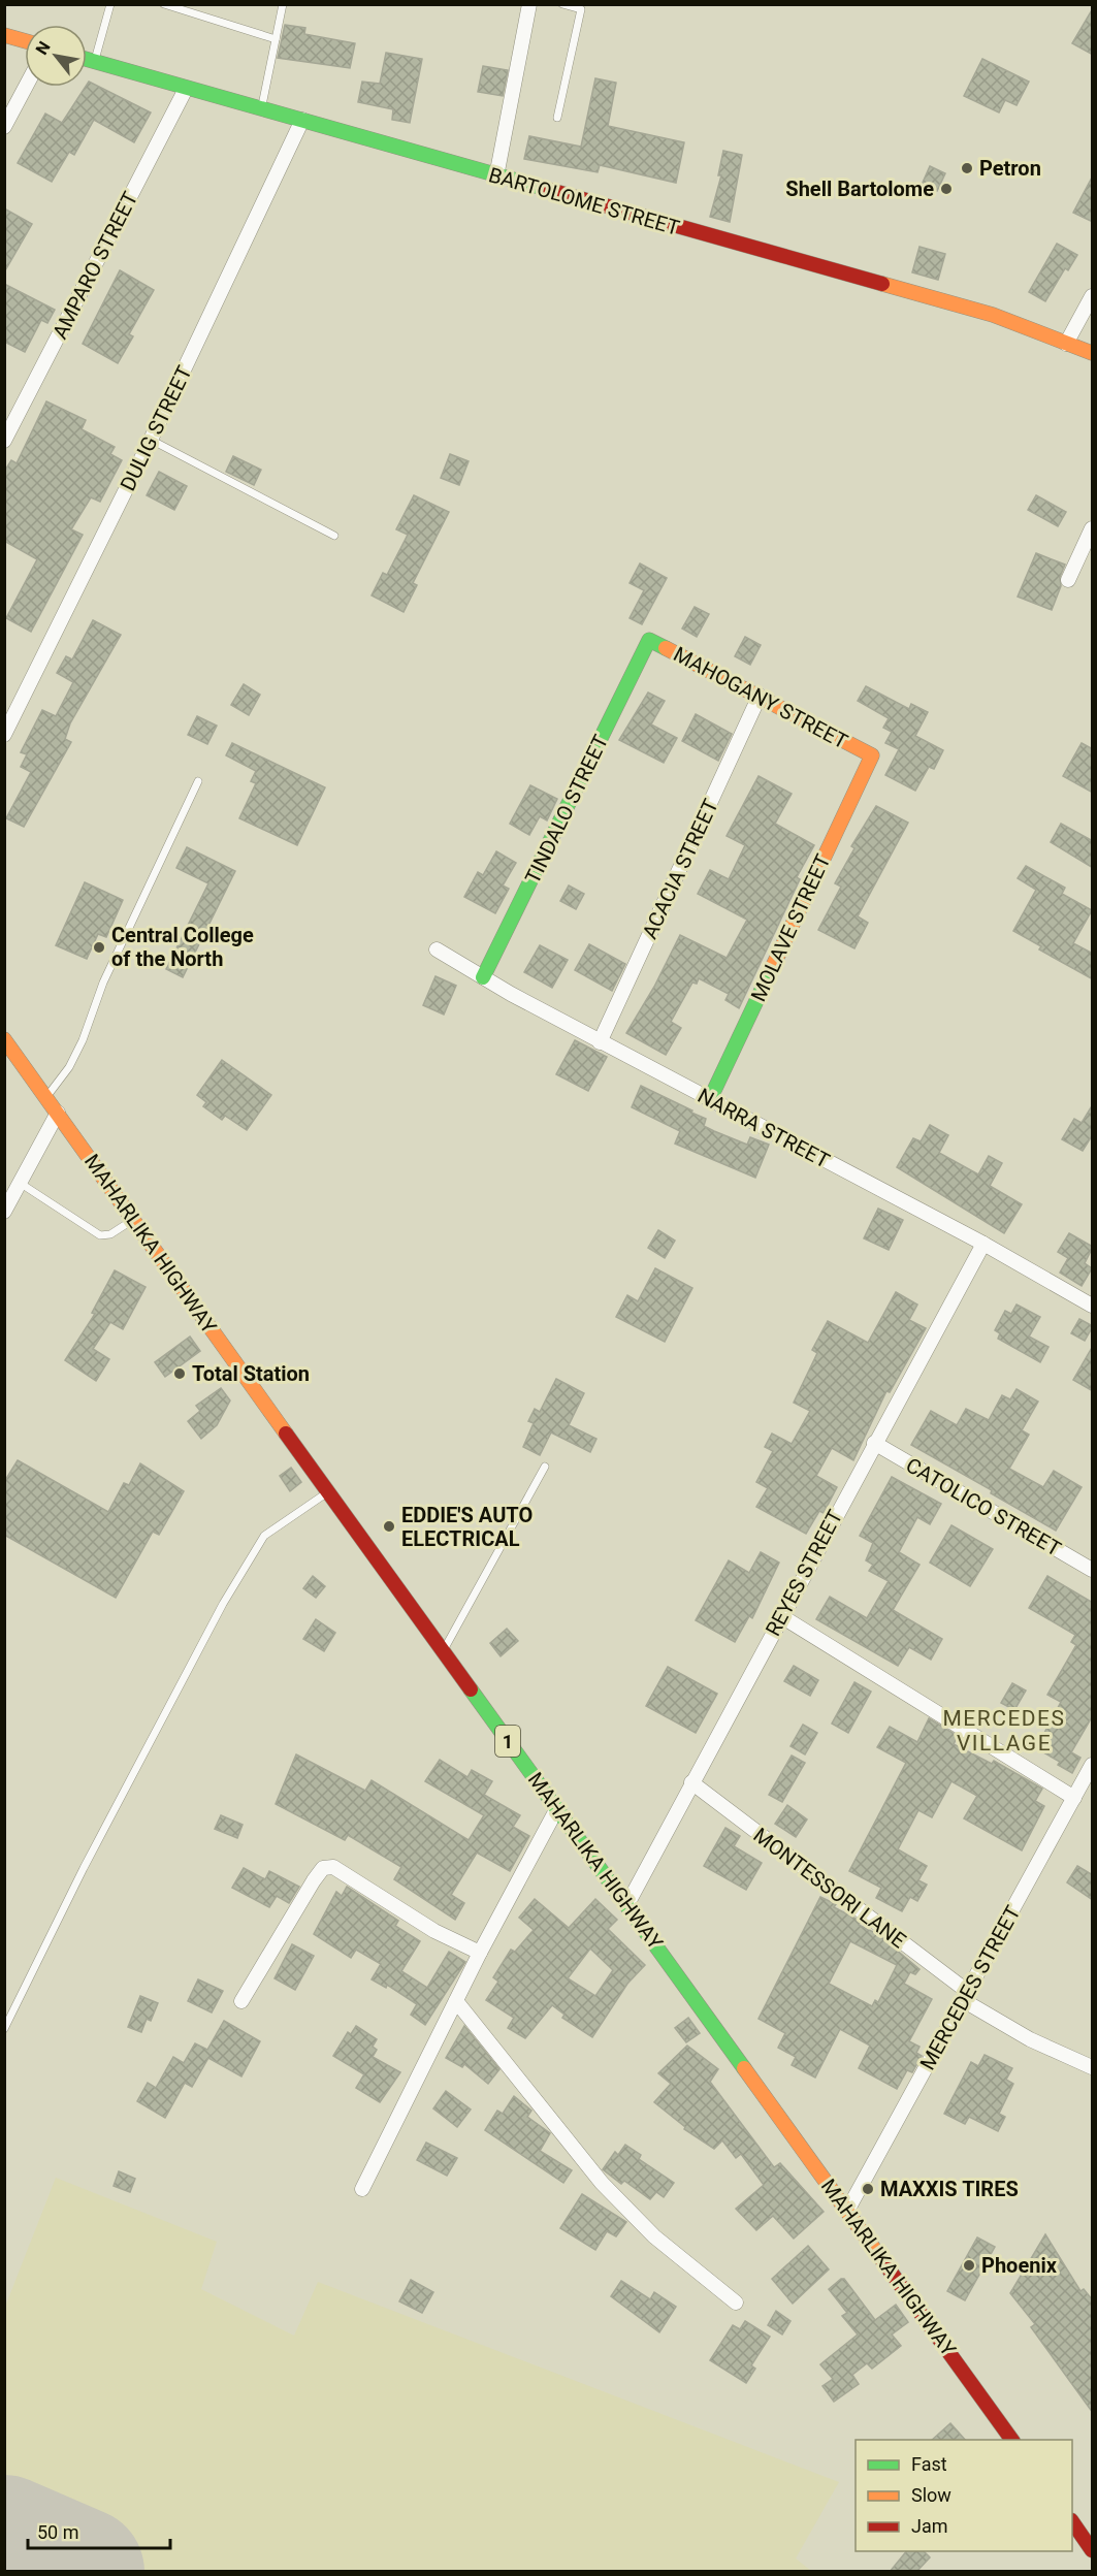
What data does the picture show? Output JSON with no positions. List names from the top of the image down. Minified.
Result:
{"streets":{"main road":["BARTOLOME STREET","MAHOGANY STREET","TINDALO STREET","MOLAVE STREET","MAHARLIKA HIGHWAY","1"],"street":["AMPARO STREET","DULIG STREET","ACACIA STREET","NARRA STREET","CATOLICO STREET","REYES STREET","MONTESSORI LANE","MERCEDES STREET"]},"crossings":[["BARTOLOME STREET","AMPARO STREET"],["BARTOLOME STREET","DULIG STREET"],["MAHOGANY STREET","TINDALO STREET"],["MAHOGANY STREET","ACACIA STREET"],["MAHOGANY STREET","MOLAVE STREET"],["TINDALO STREET","NARRA STREET"],["ACACIA STREET","NARRA STREET"],["MOLAVE STREET","NARRA STREET"],["NARRA STREET","REYES STREET"],["MAHARLIKA HIGHWAY","REYES STREET"],["MAHARLIKA HIGHWAY","MERCEDES STREET"],["CATOLICO STREET","REYES STREET"],["REYES STREET","MONTESSORI LANE"],["MONTESSORI LANE","MERCEDES STREET"]],"districts":["MERCEDES VILLAGE"],"places":["Petron","Shell Bartolome","Central College of the North","Total Station","EDDIE'S AUTO ELECTRICAL","MAXXIS TIRES","Phoenix"],"legend":["Fast","Slow","Jam"],"scale_bar":"50 m","north":"top left"}
